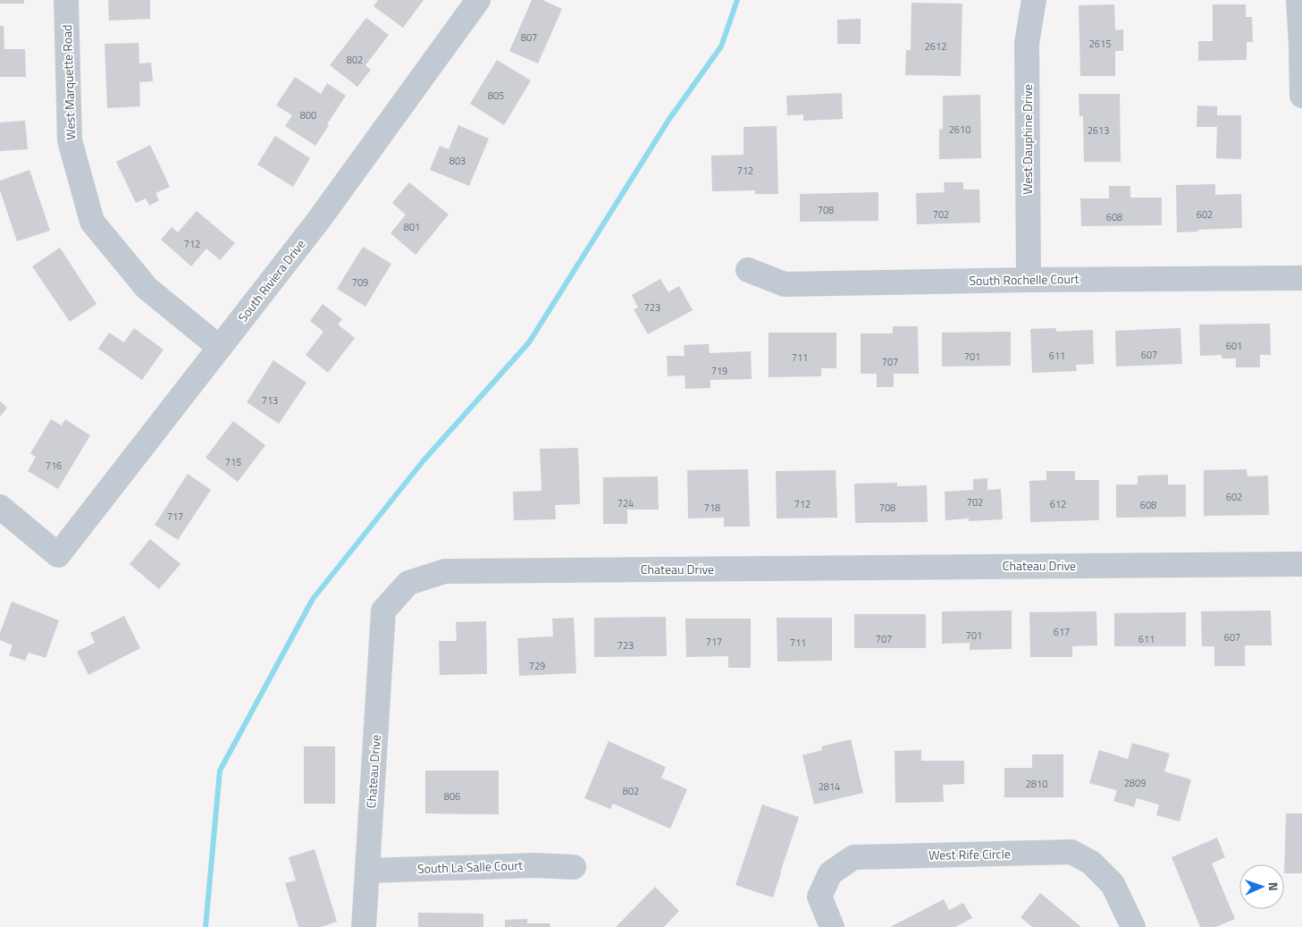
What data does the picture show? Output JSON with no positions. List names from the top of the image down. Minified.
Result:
{"streets":{"street":["West Marquette Road","West Dauphine Drive","South Rochelle Court","South Riviera Drive","Chateau Drive","West Rife Circle","South La Salle Court"]},"crossings":[["West Marquette Road","South Riviera Drive"],["West Dauphine Drive","South Rochelle Court"],["Chateau Drive","South La Salle Court"]],"house_numbers":["807","2615","2612","802","805","800","2610","2613","803","712","708","702","602","608","801","712","709","723","601","607","611","701","711","707","719","713","715","716","602","702","724","712","612","608","718","708","717","617","701","607","707","611","717","711","723","729","2809","2810","2814","802","806"],"north":"right"}
